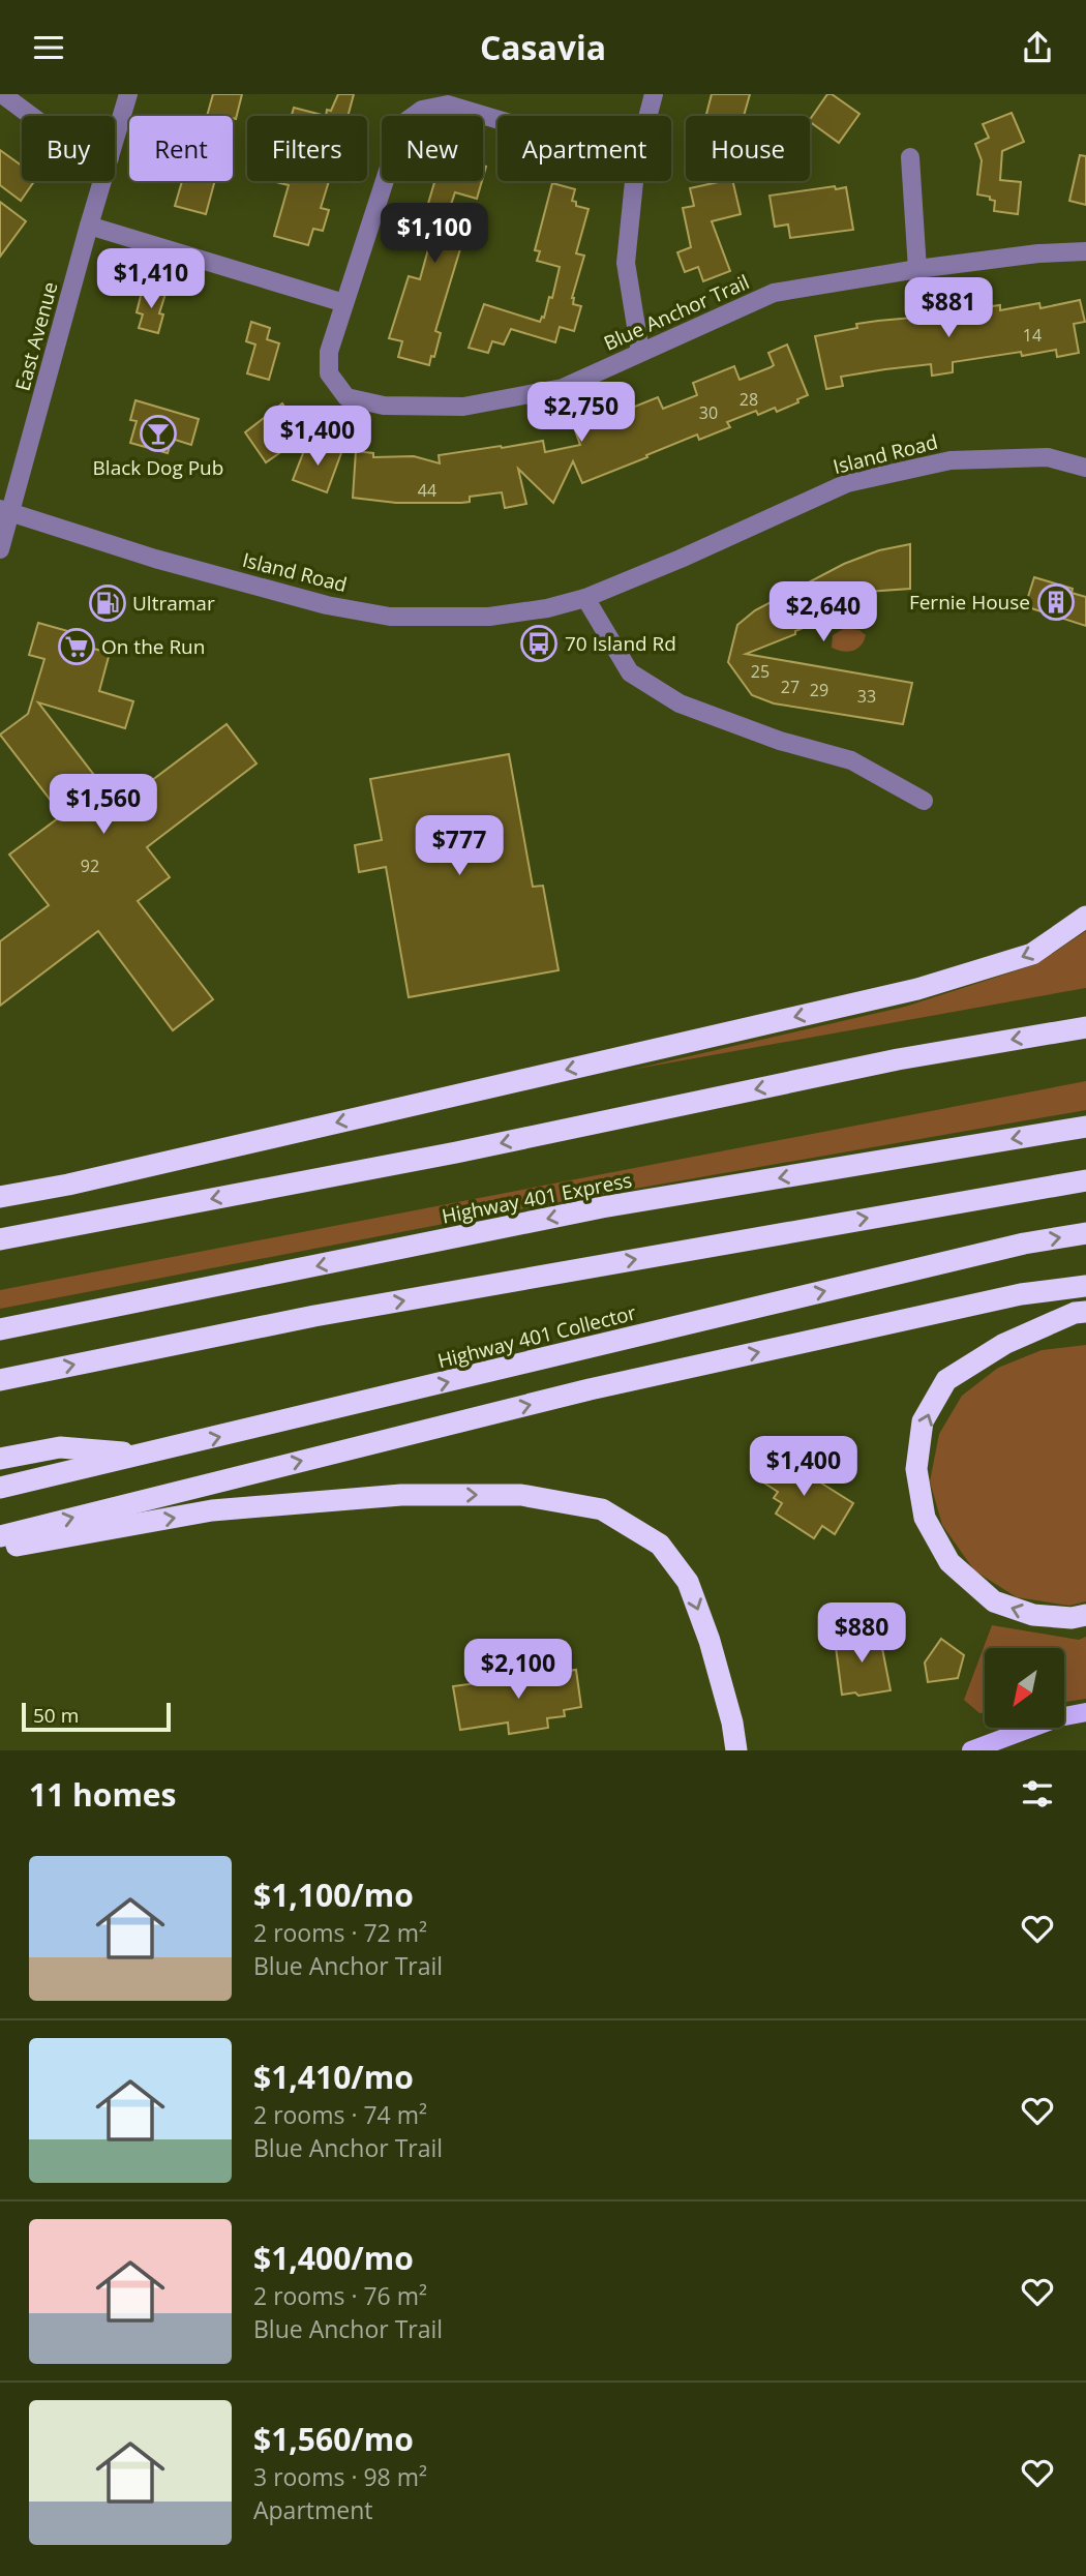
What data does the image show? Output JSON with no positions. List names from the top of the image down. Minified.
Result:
{"streets":{"highway":["Highway 401 Express","Highway 401 Collector"],"street":["Blue Anchor Trail","East Avenue","Island Road"]},"crossings":[["East Avenue","Island Road"]],"places":{"bar":["Black Dog Pub"],"building":["Fernie House"],"fuel station":["Ultramar"],"bus stop":["70 Island Rd"],"supermarket":["On the Run"]},"house_numbers":["14","28","30","44","25","27","29","33","92"],"scale_bar":"50 m","north":"bottom left","page":{"header":"Casavia","chip":["Buy","Rent","Filters","New","Apartment","House"],"price":["$1,100","$1,410","$881","$2,750","$1,400","$2,640","$1,560","$777","$1,400","$880","$2,100"],"scale":"50 m","heading":"11 homes","list":[{"name":"$1,100/mo","note":"2 rooms · 72 m² · Blue Anchor Trail"},{"name":"$1,410/mo","note":"2 rooms · 74 m² · Blue Anchor Trail"},{"name":"$1,400/mo","note":"2 rooms · 76 m² · Blue Anchor Trail"},{"name":"$1,560/mo","note":"3 rooms · 98 m² · Apartment"}]}}
